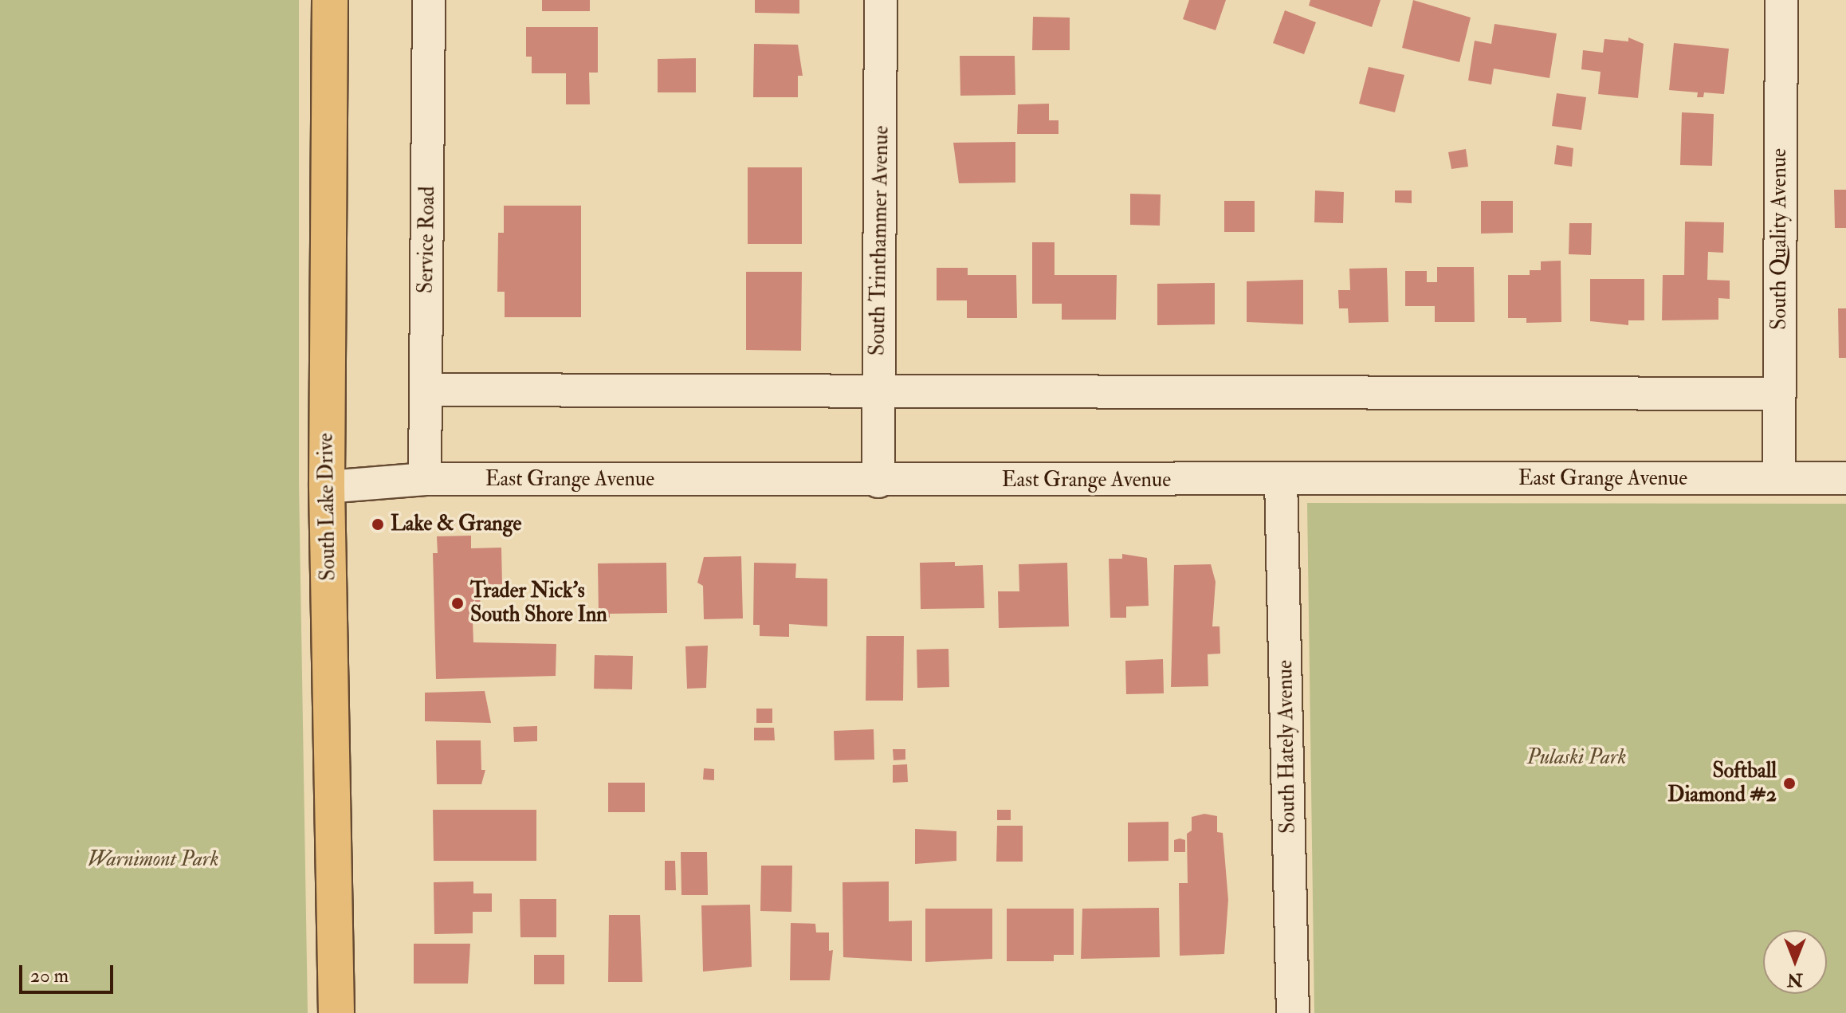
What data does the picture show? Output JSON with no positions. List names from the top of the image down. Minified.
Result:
{"streets":{"main road":["South Lake Drive"],"street":["South Quality Avenue","Service Road","South Trinthammer Avenue","East Grange Avenue","South Hately Avenue"]},"crossings":[["South Quality Avenue","East Grange Avenue"],["Service Road","East Grange Avenue"],["South Trinthammer Avenue","East Grange Avenue"],["East Grange Avenue","South Lake Drive"],["East Grange Avenue","South Hately Avenue"]],"parks":["Pulaski Park","Warnimont Park"],"places":["Lake & Grange","Trader Nick's South Shore Inn","Softball Diamond #2"],"scale_bar":"20 m","north":"bottom"}
